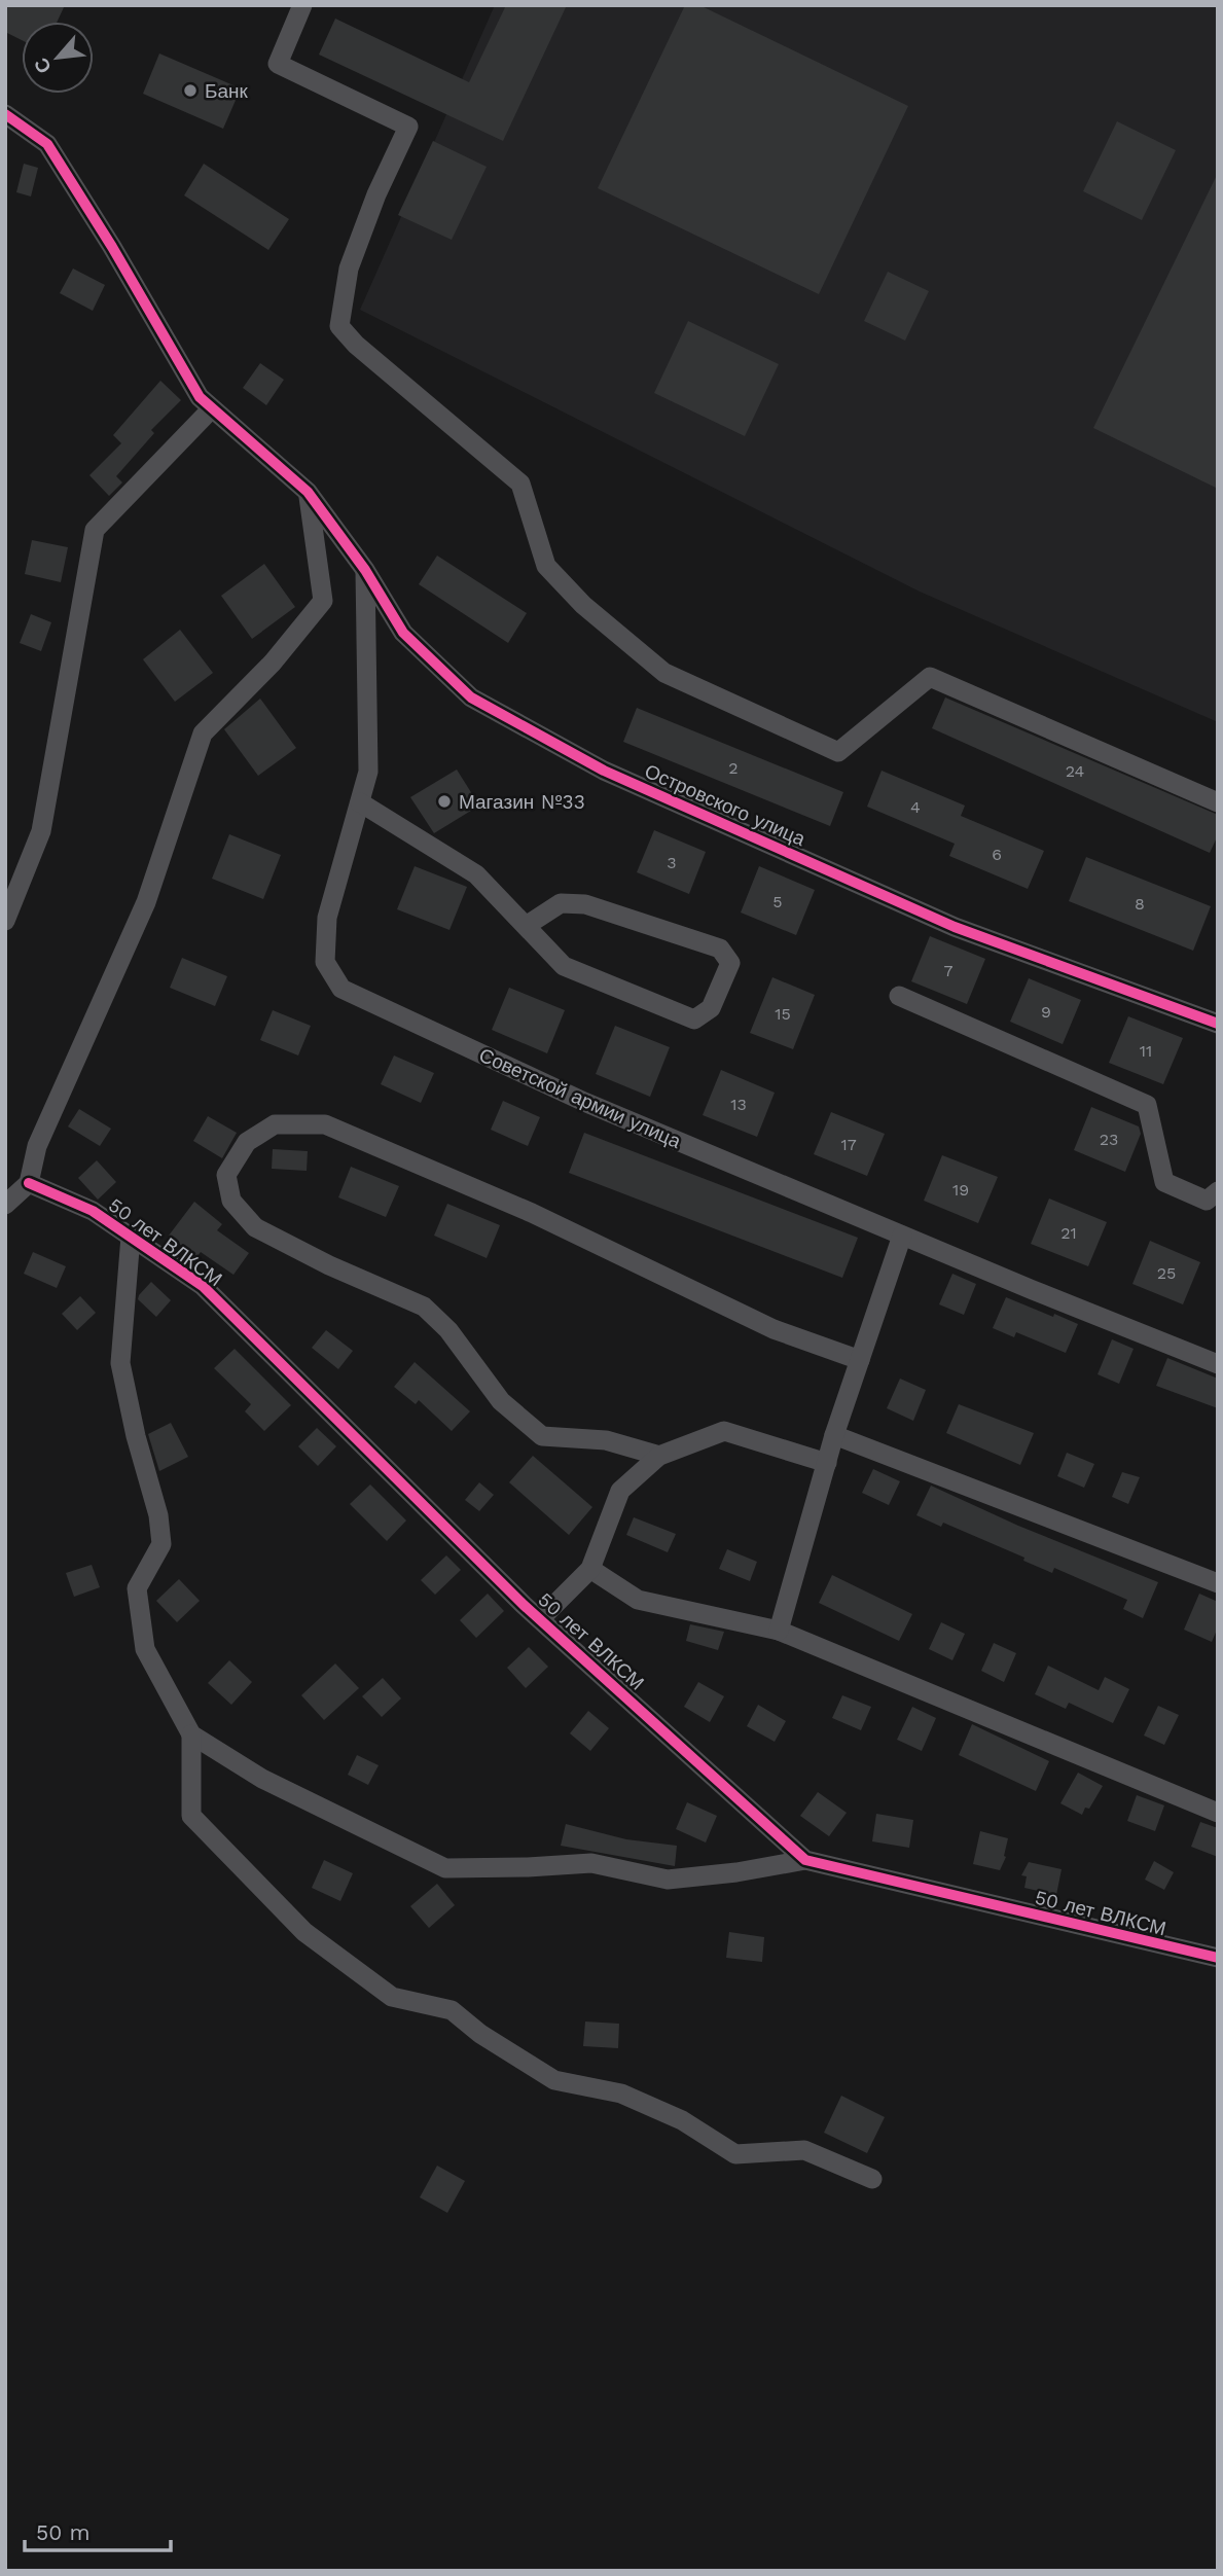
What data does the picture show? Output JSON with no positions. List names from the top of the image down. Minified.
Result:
{"streets":{"street":["Островского улица","Советской армии улица","50 лет ВЛКСМ"]},"crossings":[["Островского улица","Советской армии улица"]],"places":["Банк","Магазин №33"],"house_numbers":["2","24","4","6","3","5","8","7","9","15","11","13","23","17","19","21","25"],"scale_bar":"50 m","north":"bottom left"}
